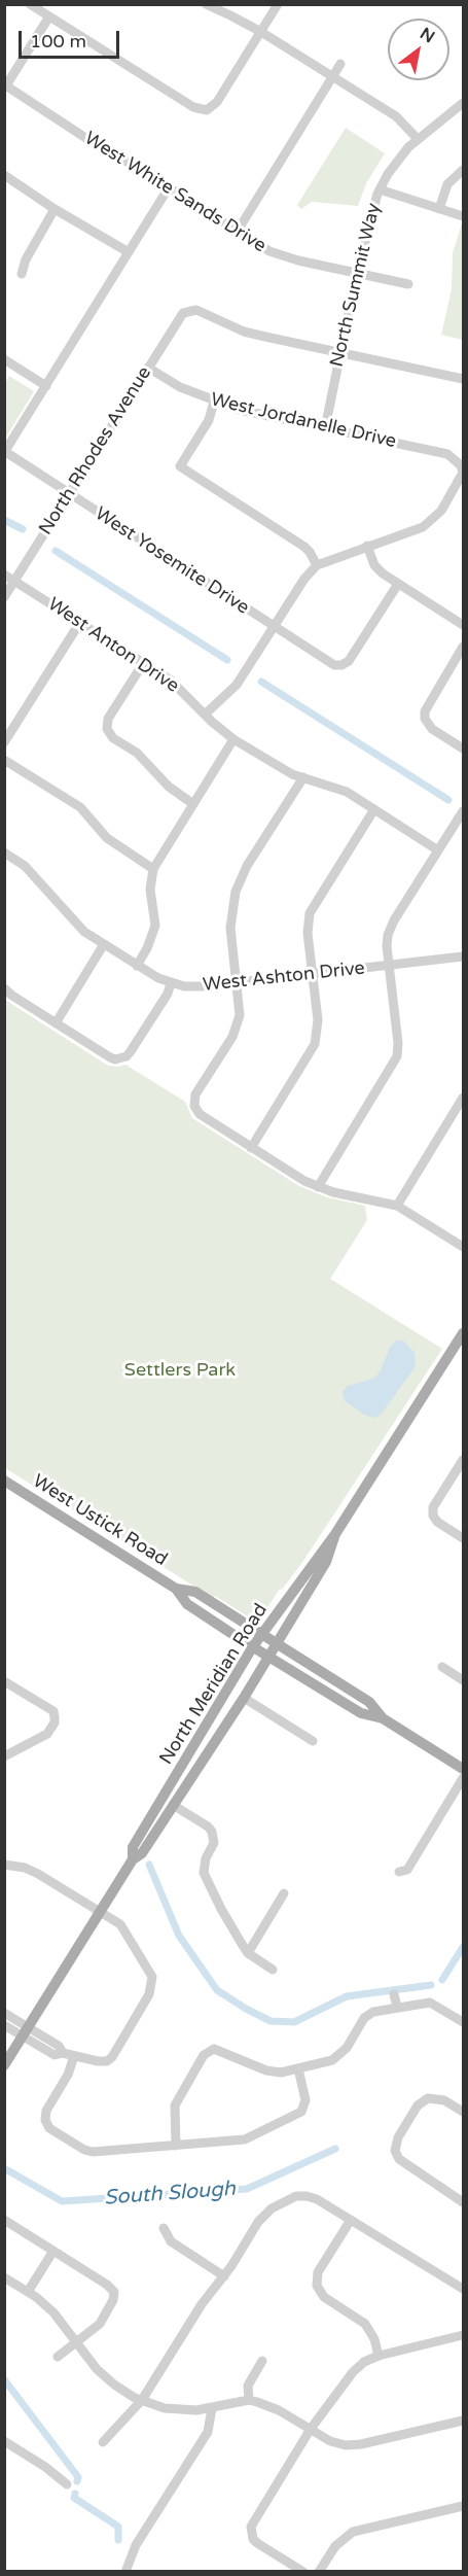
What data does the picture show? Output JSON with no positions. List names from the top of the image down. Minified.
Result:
{"streets":{"main road":["West Ustick Road","North Meridian Road"],"street":["West White Sands Drive","North Summit Way","West Jordanelle Drive","North Rhodes Avenue","West Yosemite Drive","West Anton Drive","West Ashton Drive"]},"crossings":[["West White Sands Drive","North Summit Way"],["North Summit Way","West Jordanelle Drive"],["North Summit Way","North Rhodes Avenue"],["West Jordanelle Drive","North Rhodes Avenue"],["North Rhodes Avenue","West Yosemite Drive"],["North Rhodes Avenue","West Anton Drive"],["West Ustick Road","North Meridian Road"]],"water":["South Slough"],"parks":["Settlers Park"],"scale_bar":"100 m","north":"top right"}
